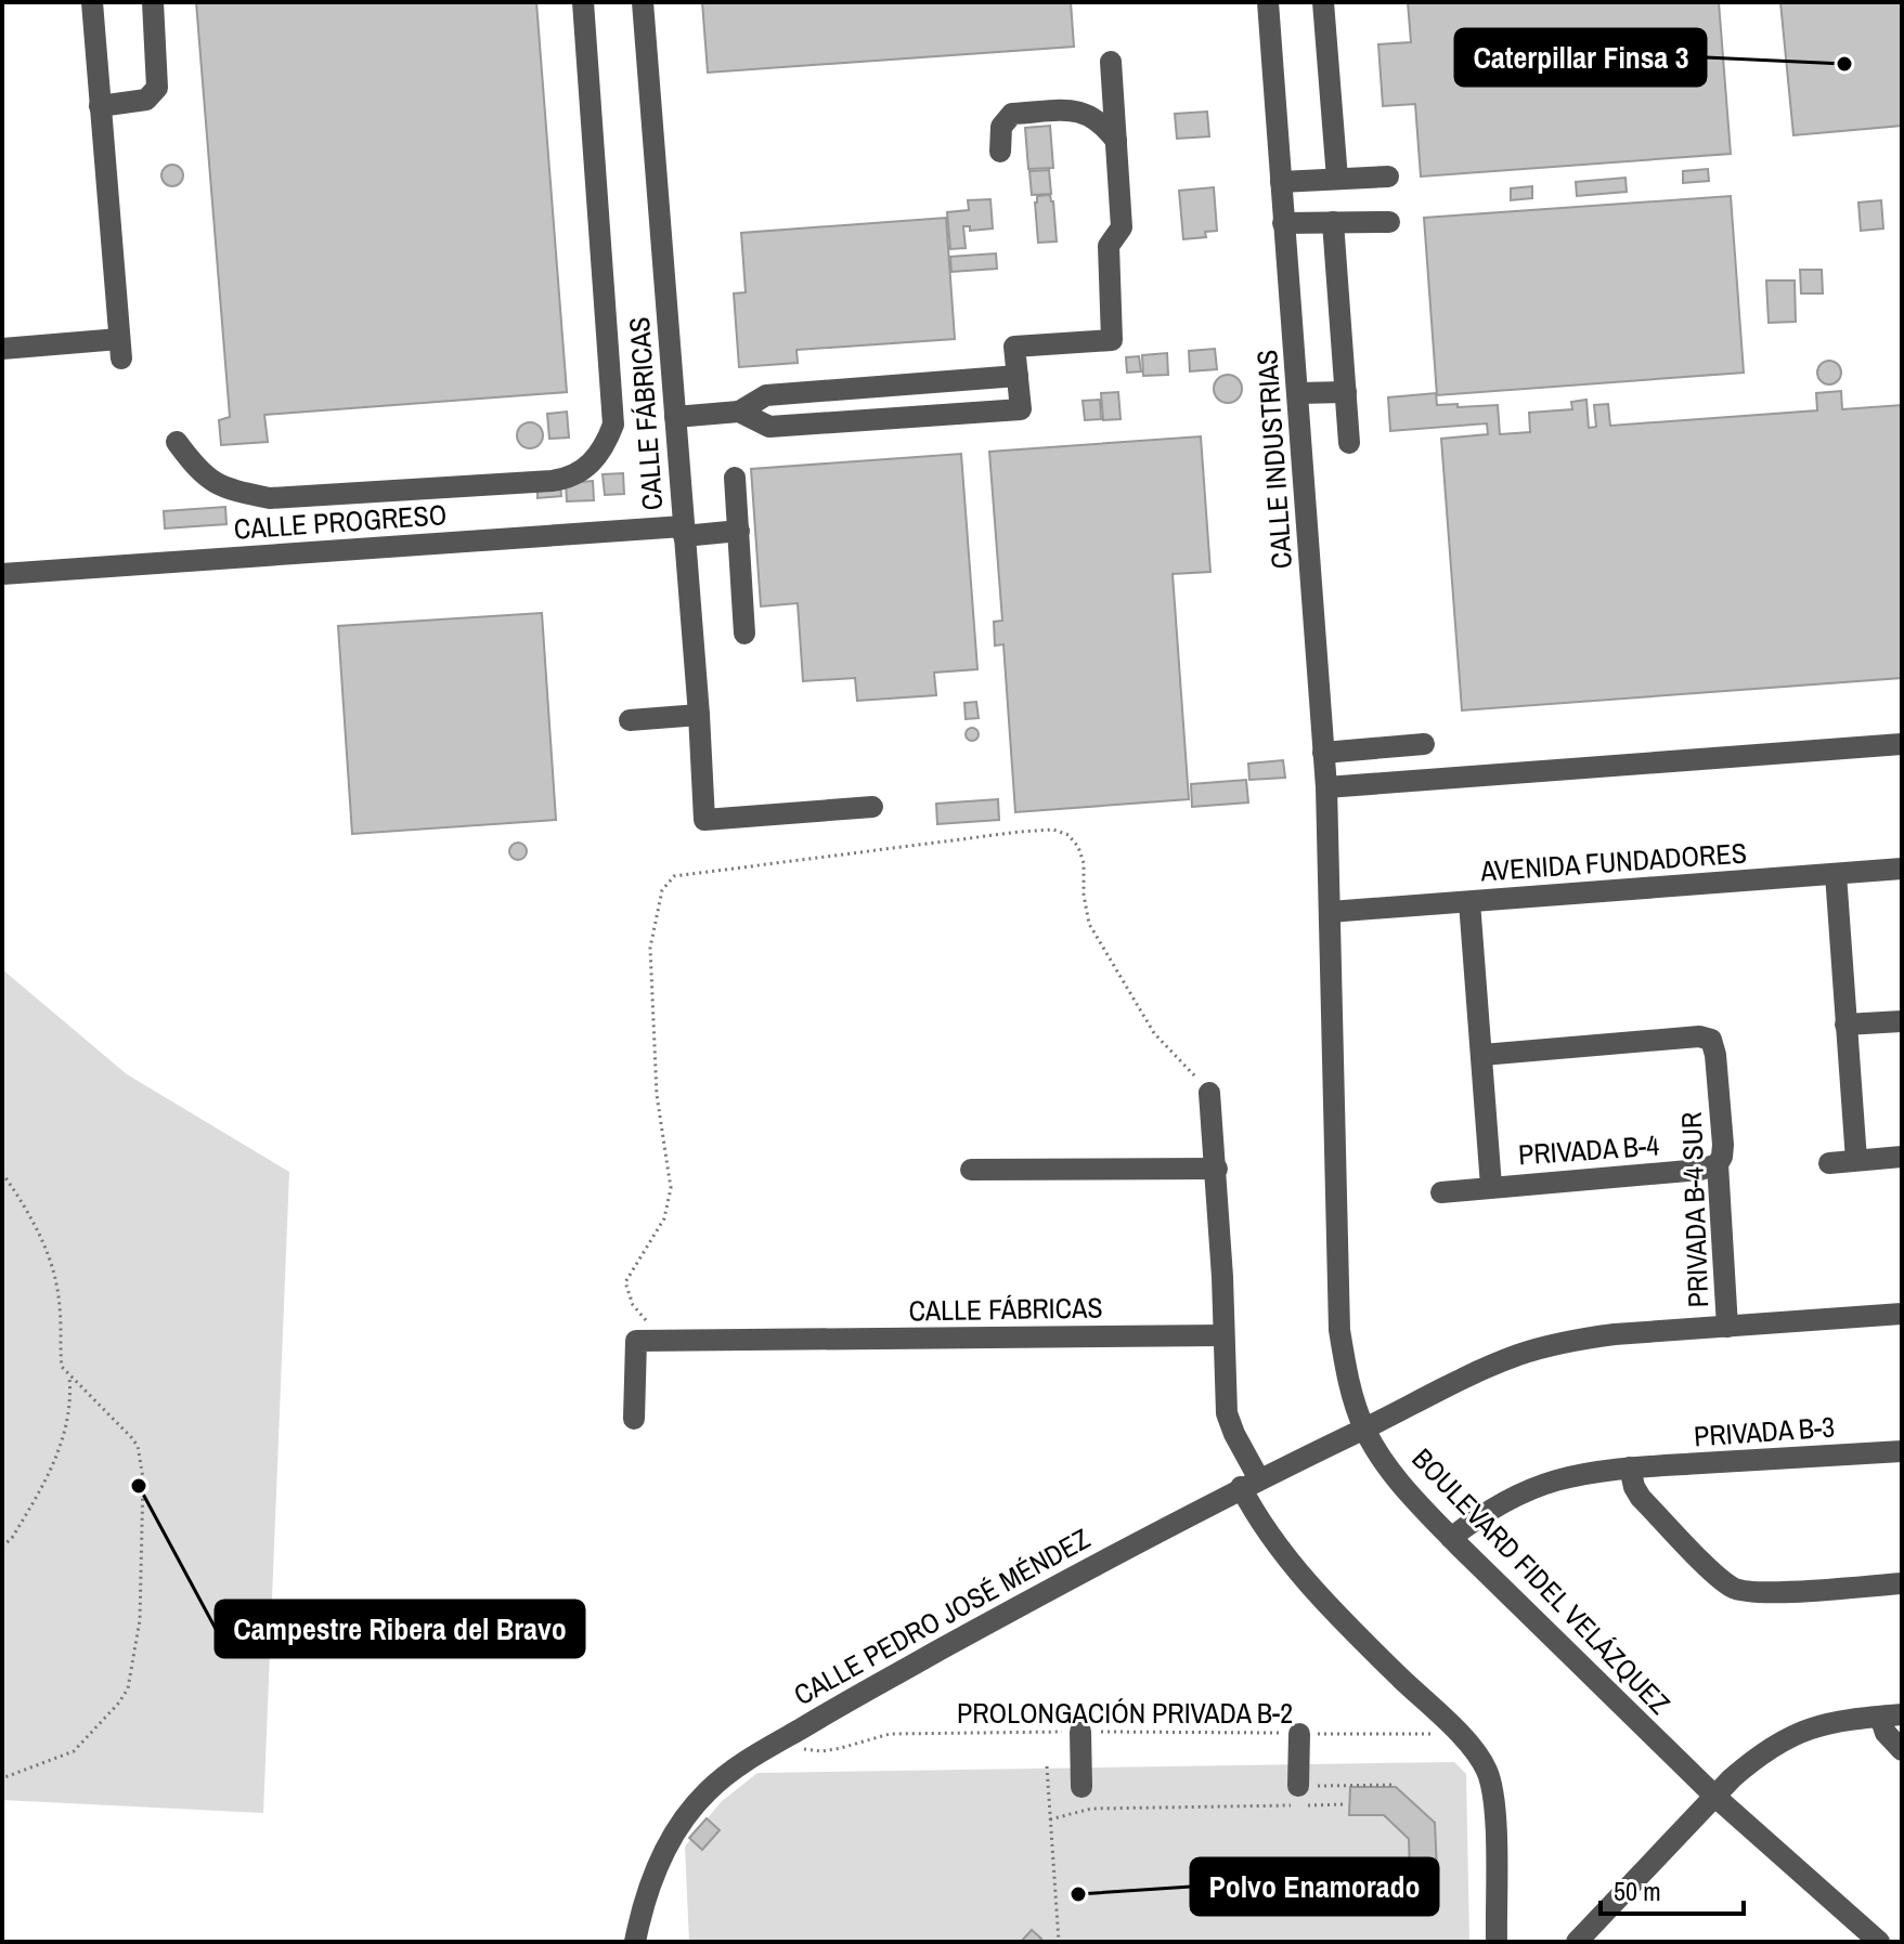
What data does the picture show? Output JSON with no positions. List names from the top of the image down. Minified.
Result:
{"streets":{"street":["CALLE FÁBRICAS","CALLE INDUSTRIAS","CALLE PROGRESO","AVENIDA FUNDADORES","PRIVADA B-4","PRIVADA B-4 SUR","PRIVADA B-3","BOULEVARD FIDEL VELÁZQUEZ","CALLE PEDRO JOSÉ MÉNDEZ"],"path":["PROLONGACIÓN PRIVADA B-2"]},"crossings":[["CALLE FÁBRICAS","CALLE PROGRESO"],["CALLE INDUSTRIAS","AVENIDA FUNDADORES"],["CALLE INDUSTRIAS","BOULEVARD FIDEL VELÁZQUEZ"],["AVENIDA FUNDADORES","PRIVADA B-4"],["AVENIDA FUNDADORES","BOULEVARD FIDEL VELÁZQUEZ"],["PRIVADA B-4","PRIVADA B-4 SUR"],["PRIVADA B-4 SUR","CALLE PEDRO JOSÉ MÉNDEZ"],["PRIVADA B-3","BOULEVARD FIDEL VELÁZQUEZ"],["BOULEVARD FIDEL VELÁZQUEZ","CALLE PEDRO JOSÉ MÉNDEZ"],["CALLE PEDRO JOSÉ MÉNDEZ","PROLONGACIÓN PRIVADA B-2"]],"places":["Caterpillar Finsa 3","Campestre Ribera del Bravo","Polvo Enamorado"],"scale_bar":"50 m"}
